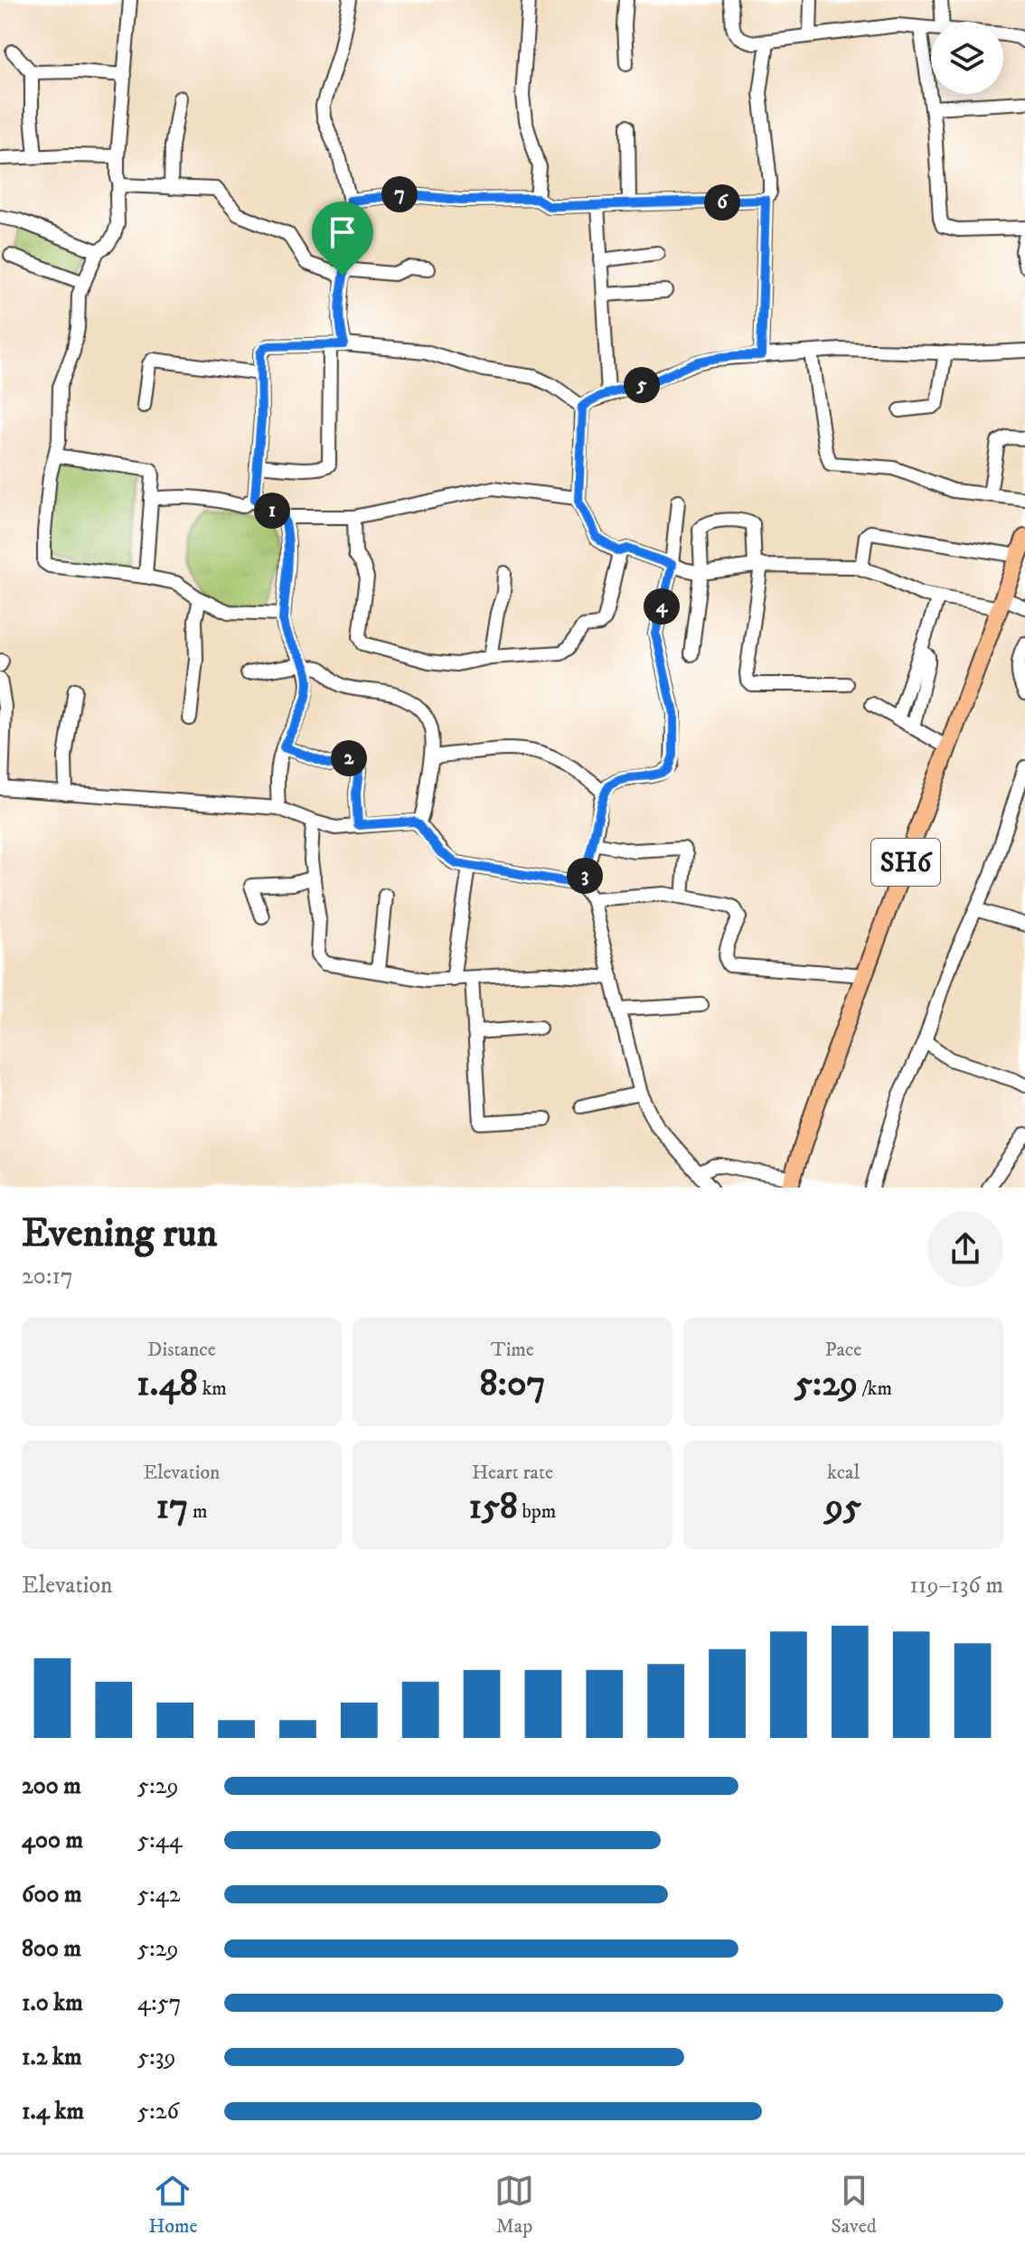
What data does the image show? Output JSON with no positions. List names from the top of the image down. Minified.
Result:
{"streets":{"main road":["SH6"]},"page":{"pins":["7","6","5","1","4","2","3"],"heading":["Evening run","20:17"],"stats":[["Distance","1.48 km"],["Time","8:07"],["Pace","5:29 /km"],["Elevation","17 m"],["Heart rate","158 bpm"],["kcal","95"]],"chart":["Elevation","119–136 m"],"list":[{"name":"200 m","note":"5:29"},{"name":"400 m","note":"5:44"},{"name":"600 m","note":"5:42"},{"name":"800 m","note":"5:29"},{"name":"1.0 km","note":"4:57"},{"name":"1.2 km","note":"5:39"},{"name":"1.4 km","note":"5:26"}],"tabs":["Home","Map","Saved"]}}
